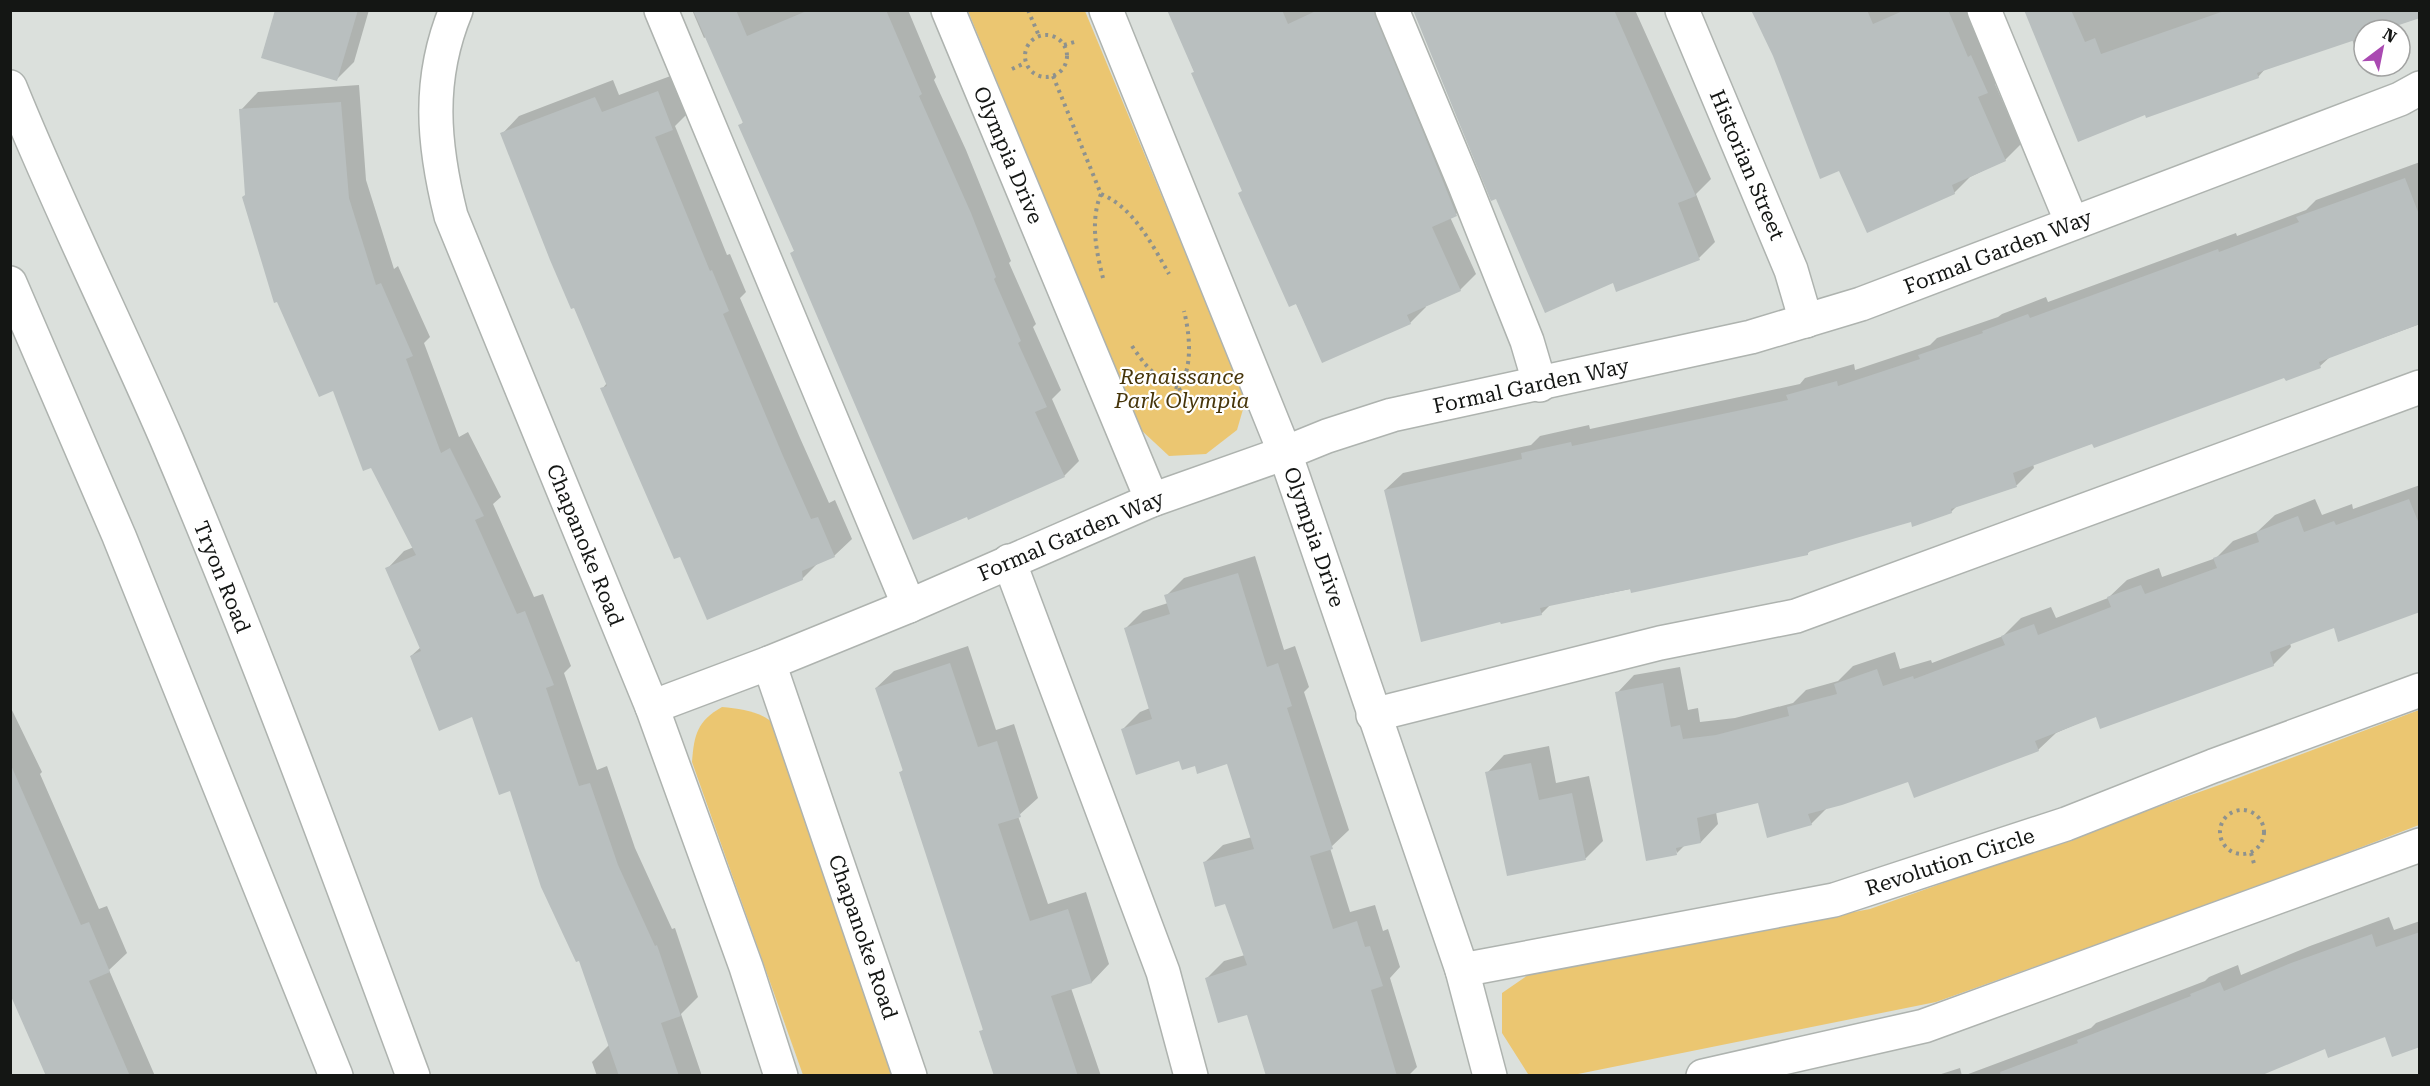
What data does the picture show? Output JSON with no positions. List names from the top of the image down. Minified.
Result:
{"streets":{"street":["Olympia Drive","Historian Street","Formal Garden Way","Chapanoke Road","Tryon Road","Revolution Circle"]},"crossings":[["Olympia Drive","Formal Garden Way"],["Olympia Drive","Revolution Circle"],["Historian Street","Formal Garden Way"],["Formal Garden Way","Chapanoke Road"]],"parks":["Renaissance Park Olympia"],"north":"top right"}
